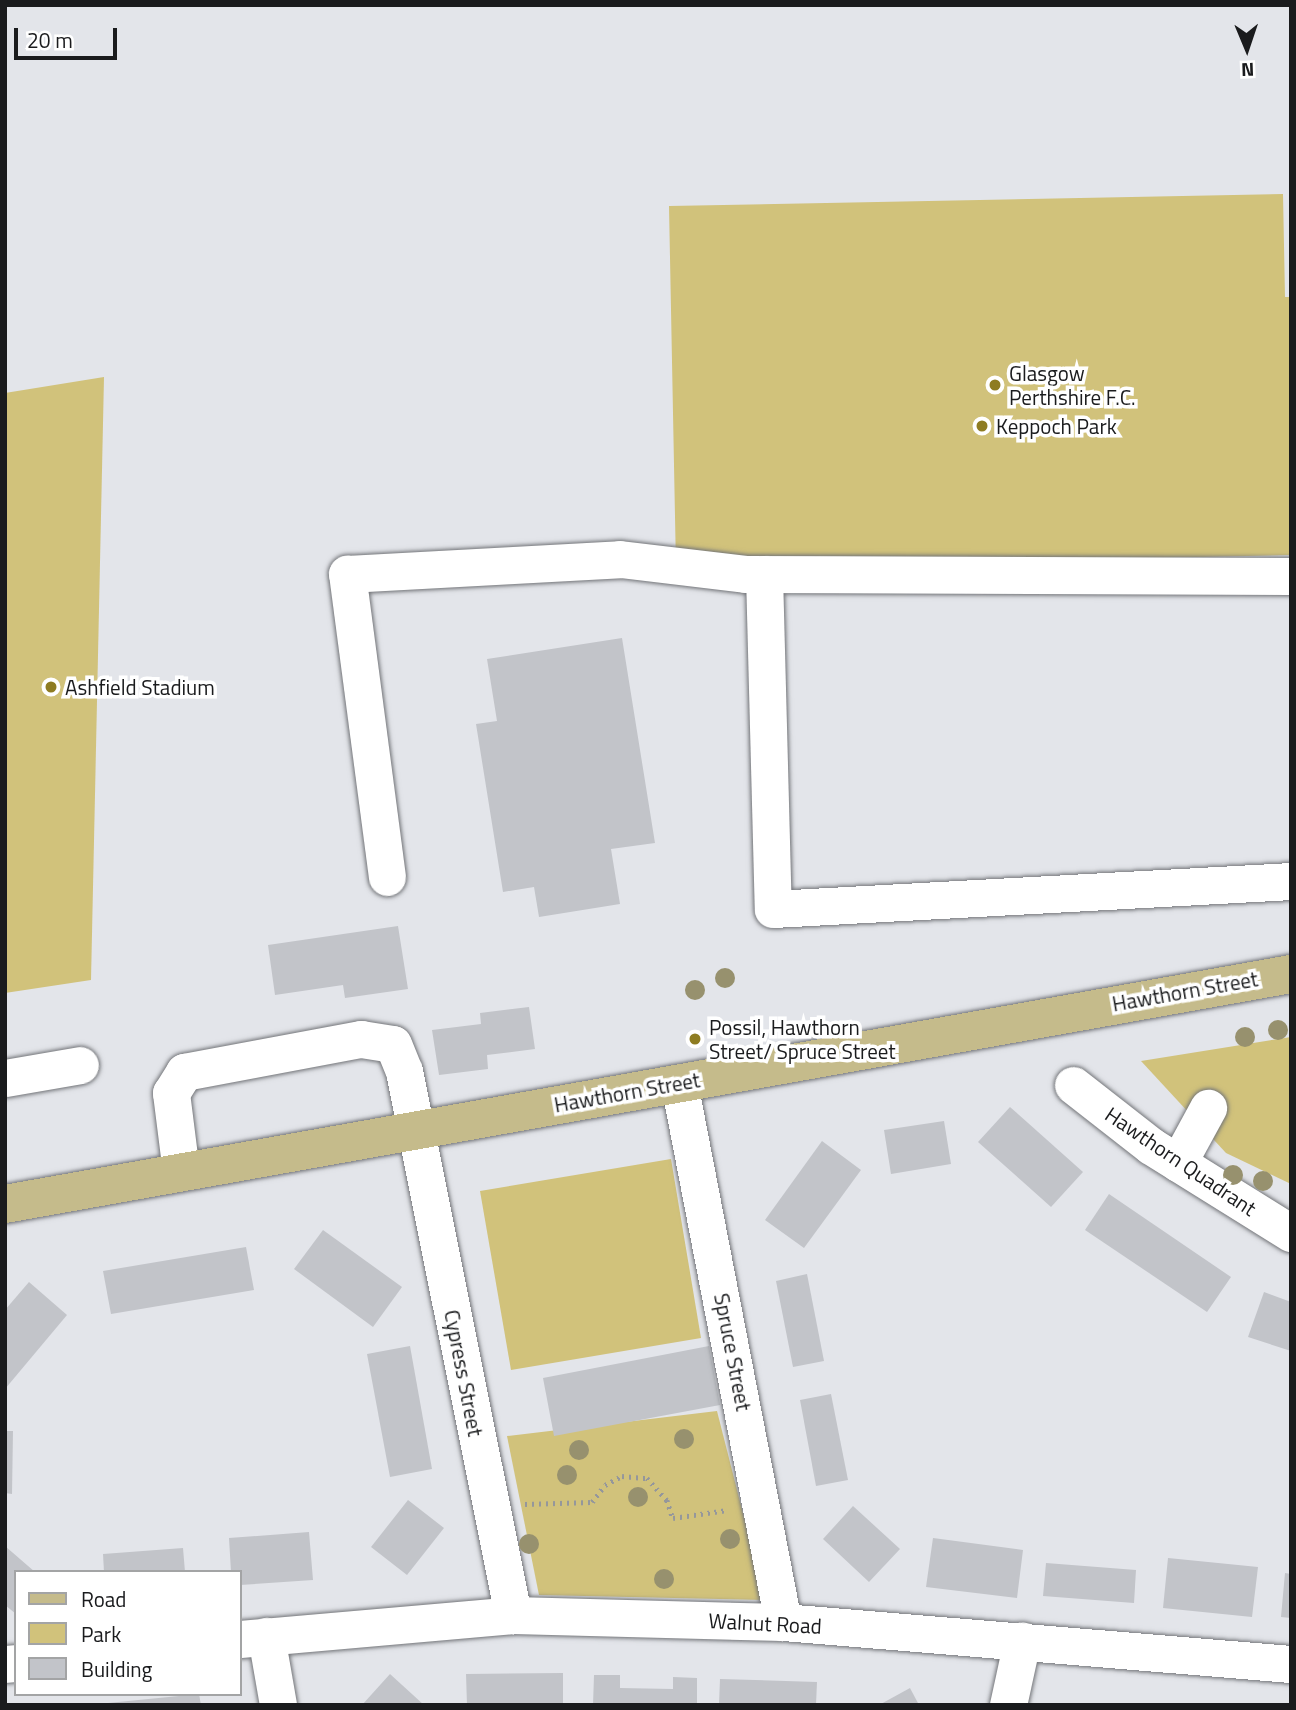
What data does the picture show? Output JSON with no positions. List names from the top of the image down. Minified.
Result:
{"streets":{"main road":["Hawthorn Street"],"street":["Hawthorn Quadrant","Spruce Street","Cypress Street","Walnut Road"]},"crossings":[["Hawthorn Street","Spruce Street"],["Hawthorn Street","Cypress Street"],["Spruce Street","Walnut Road"],["Cypress Street","Walnut Road"]],"places":["Glasgow Perthshire F.C.","Keppoch Park","Ashfield Stadium","Possil, Hawthorn Street/ Spruce Street"],"legend":["Road","Park","Building"],"scale_bar":"20 m","north":"bottom"}
